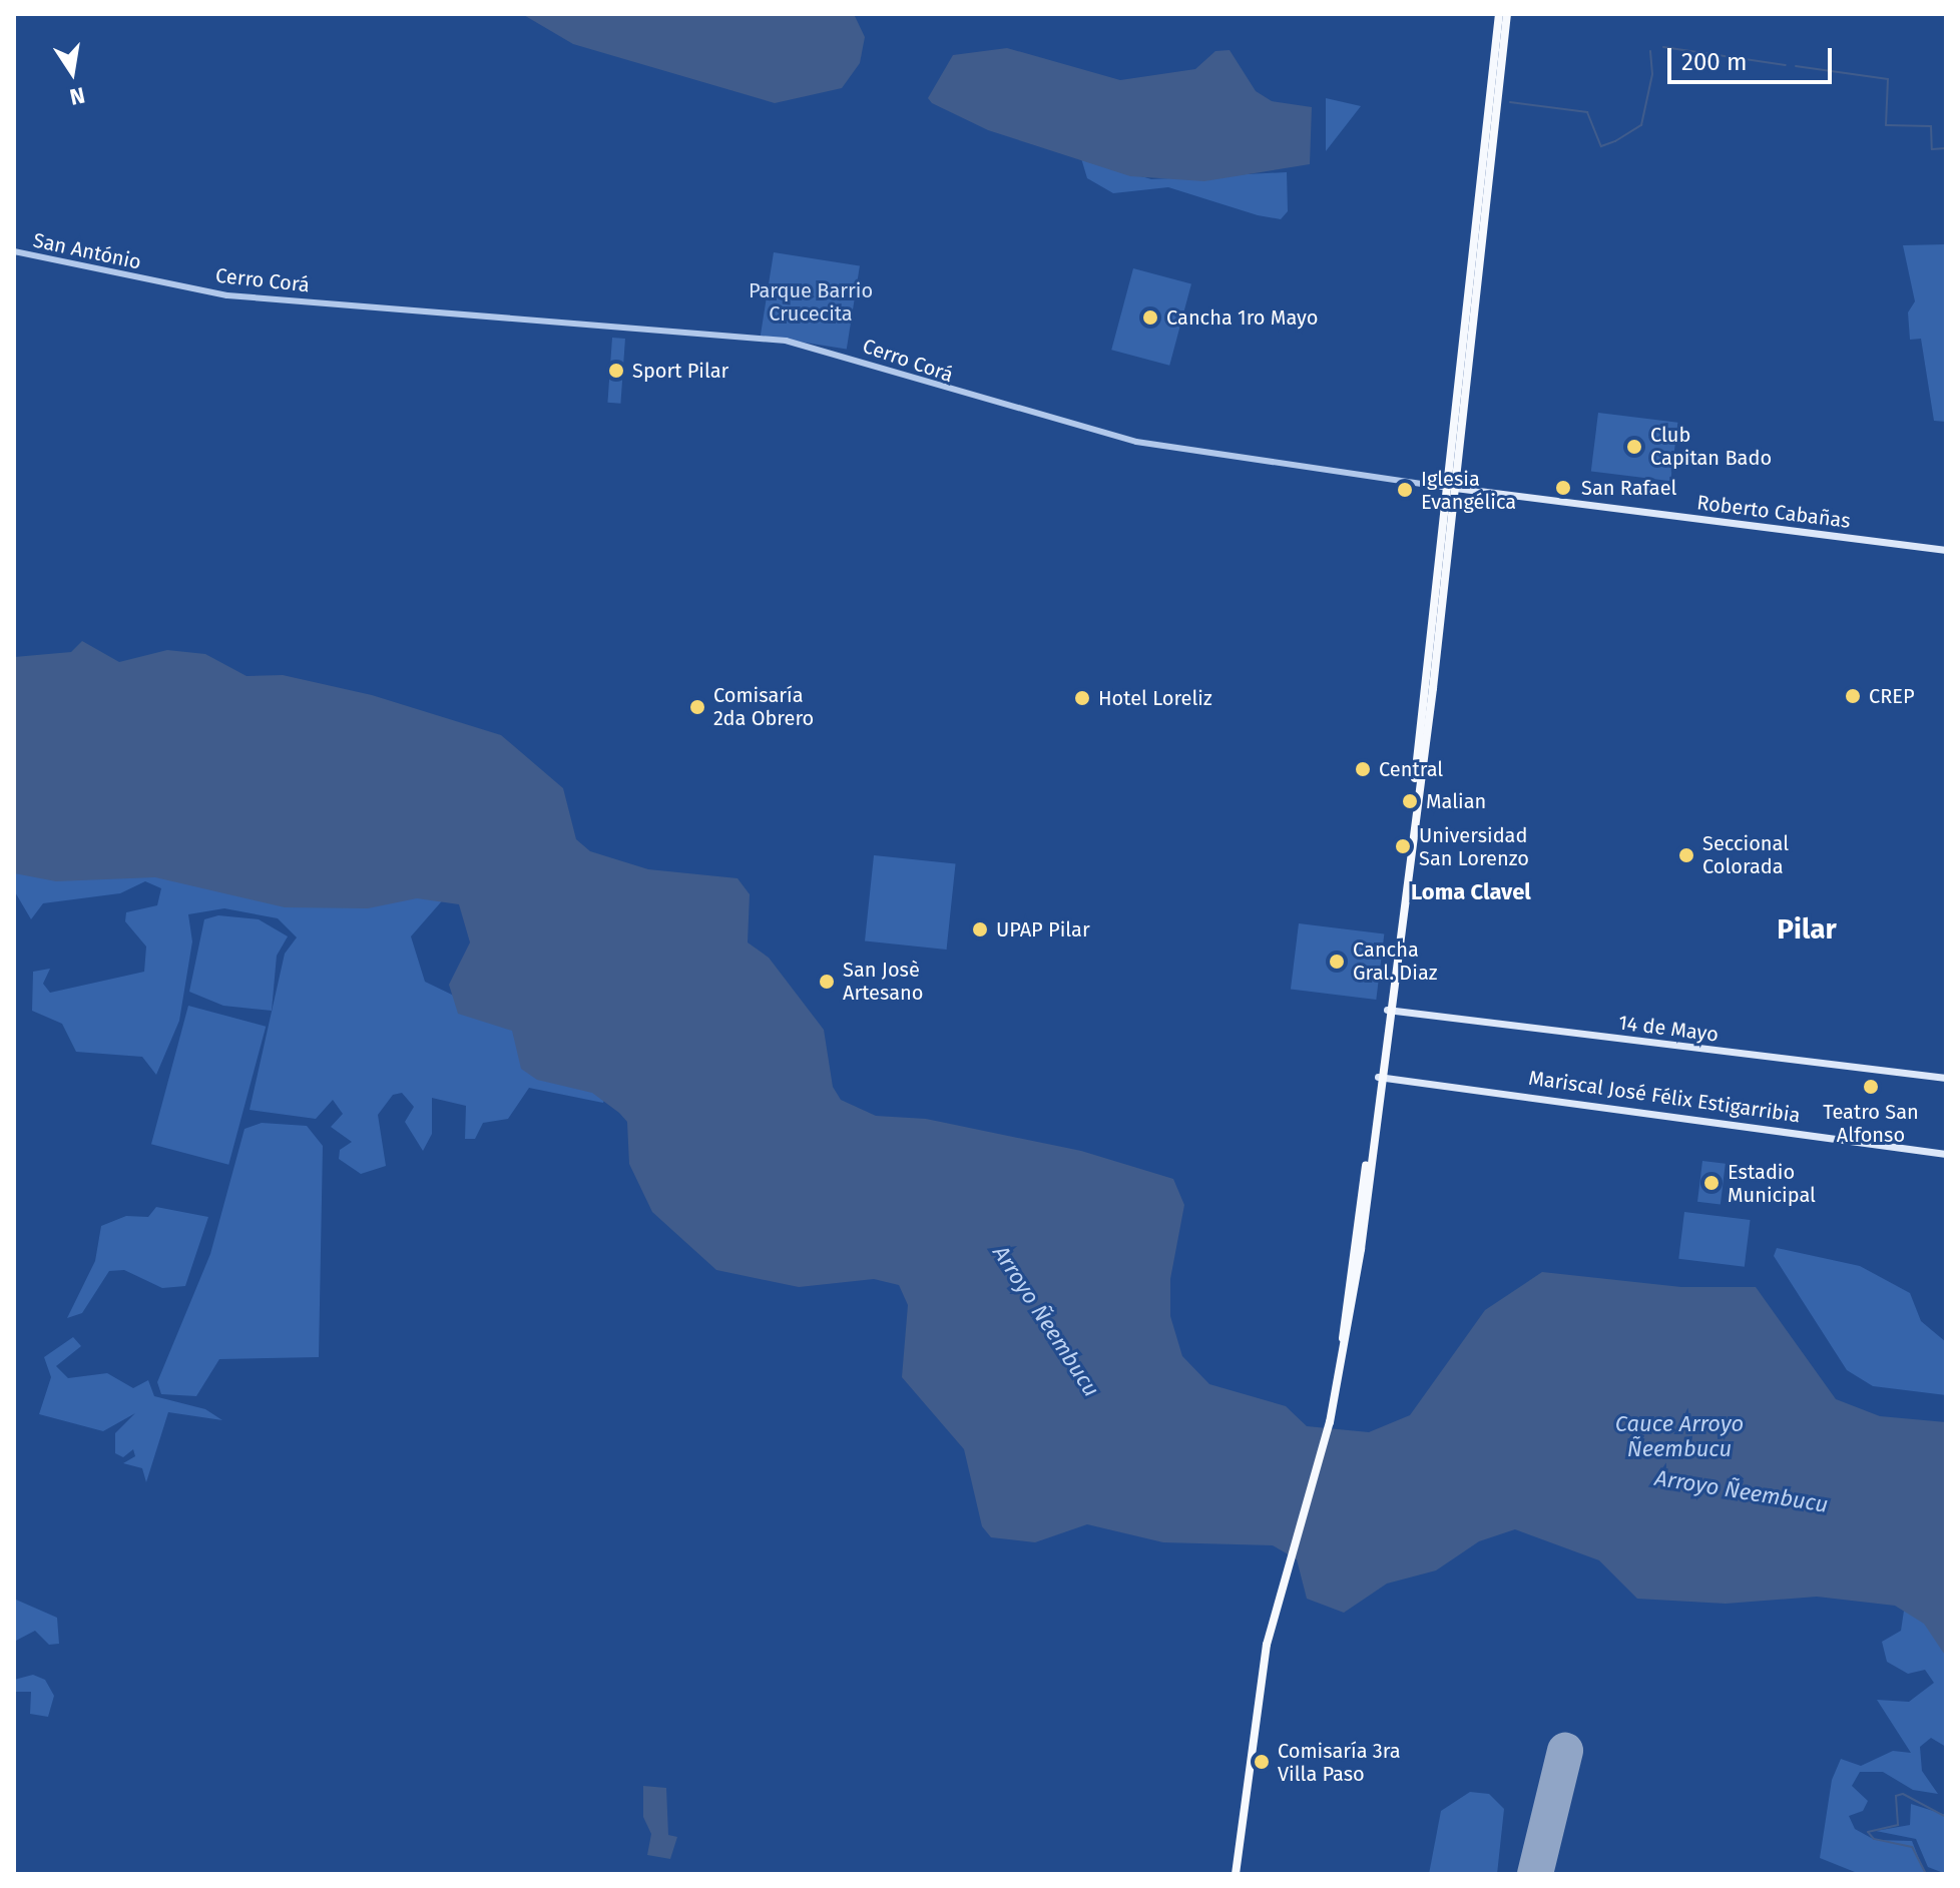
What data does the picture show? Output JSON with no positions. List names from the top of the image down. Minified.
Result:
{"streets":{"main road":["Roberto Cabañas","14 de Mayo","Mariscal José Félix Estigarribia"],"street":["San António","Cerro Corá"]},"crossings":[["San António","Cerro Corá"],["Cerro Corá","Roberto Cabañas"]],"districts":["Loma Clavel","Pilar"],"water":["Arroyo Ñeembucu","Cauce Arroyo Ñeembucu"],"parks":["Parque Barrio Crucecita"],"places":["Cancha 1ro Mayo","Sport Pilar","Club Capitan Bado","San Rafael","Iglesia Evangélica","CREP","Hotel Loreliz","Comisaría 2da Obrero","Central","Malian","Universidad San Lorenzo","Seccional Colorada","UPAP Pilar","Cancha Gral. Diaz","San Josè Artesano","Teatro San Alfonso","Estadio Municipal","Comisaría 3ra Villa Paso"],"scale_bar":"200 m","north":"bottom"}
